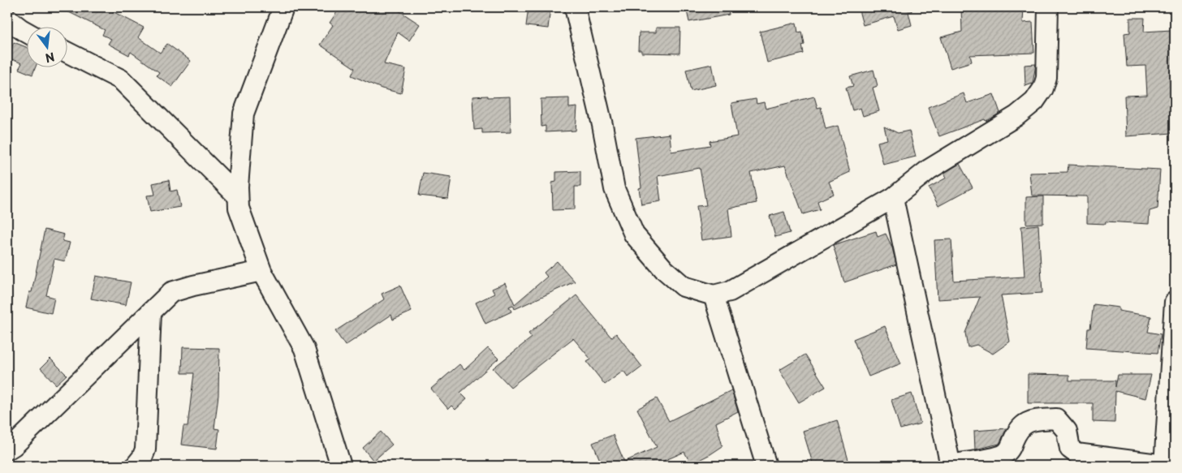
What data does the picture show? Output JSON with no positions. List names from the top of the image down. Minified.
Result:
{"north":"bottom"}
